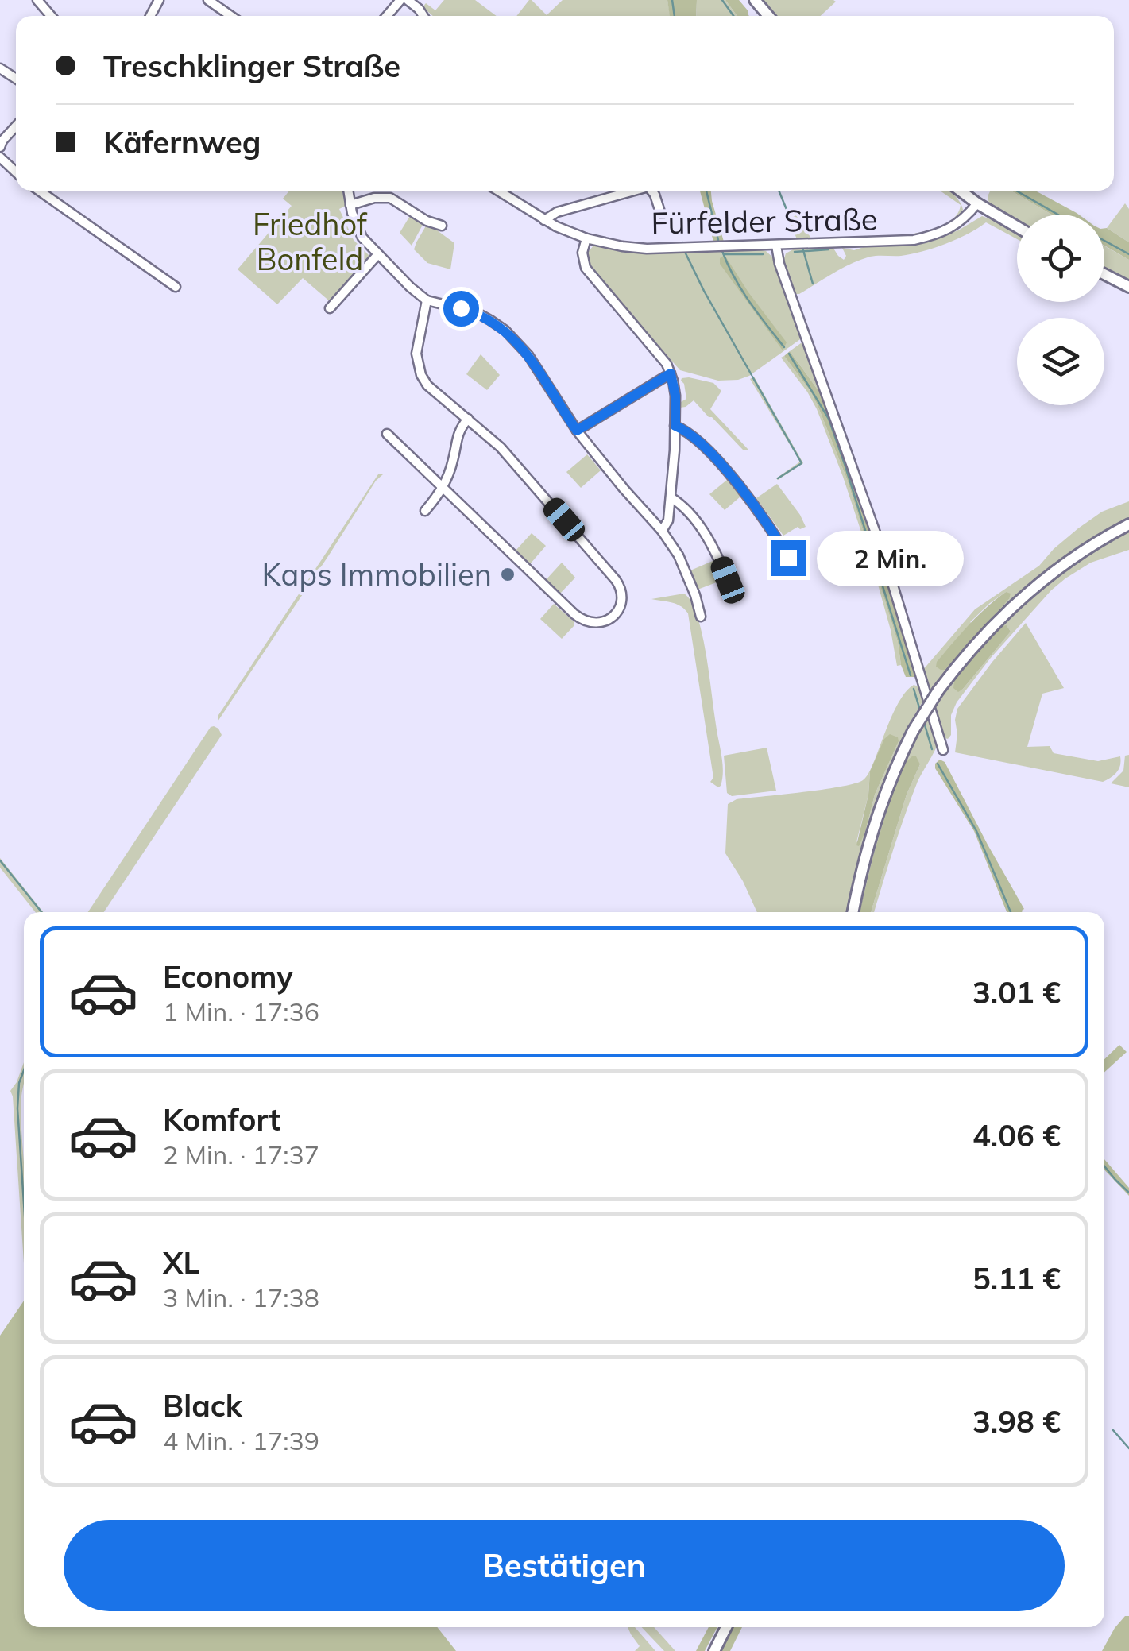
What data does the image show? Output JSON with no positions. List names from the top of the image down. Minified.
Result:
{"streets":{"street":["Fürfelder Straße"]},"parks":["Friedhof Bonfeld"],"places":["Kaps Immobilien"],"page":{"banner":["Treschklinger Straße","Käfernweg"],"bubble":"2 Min.","list":[{"name":"Economy","note":"1 Min. · 17:36","value":"3.01 €"},{"name":"Komfort","note":"2 Min. · 17:37","value":"4.06 €"},{"name":"XL","note":"3 Min. · 17:38","value":"5.11 €"},{"name":"Black","note":"4 Min. · 17:39","value":"3.98 €"}],"buttons":"Bestätigen"}}
